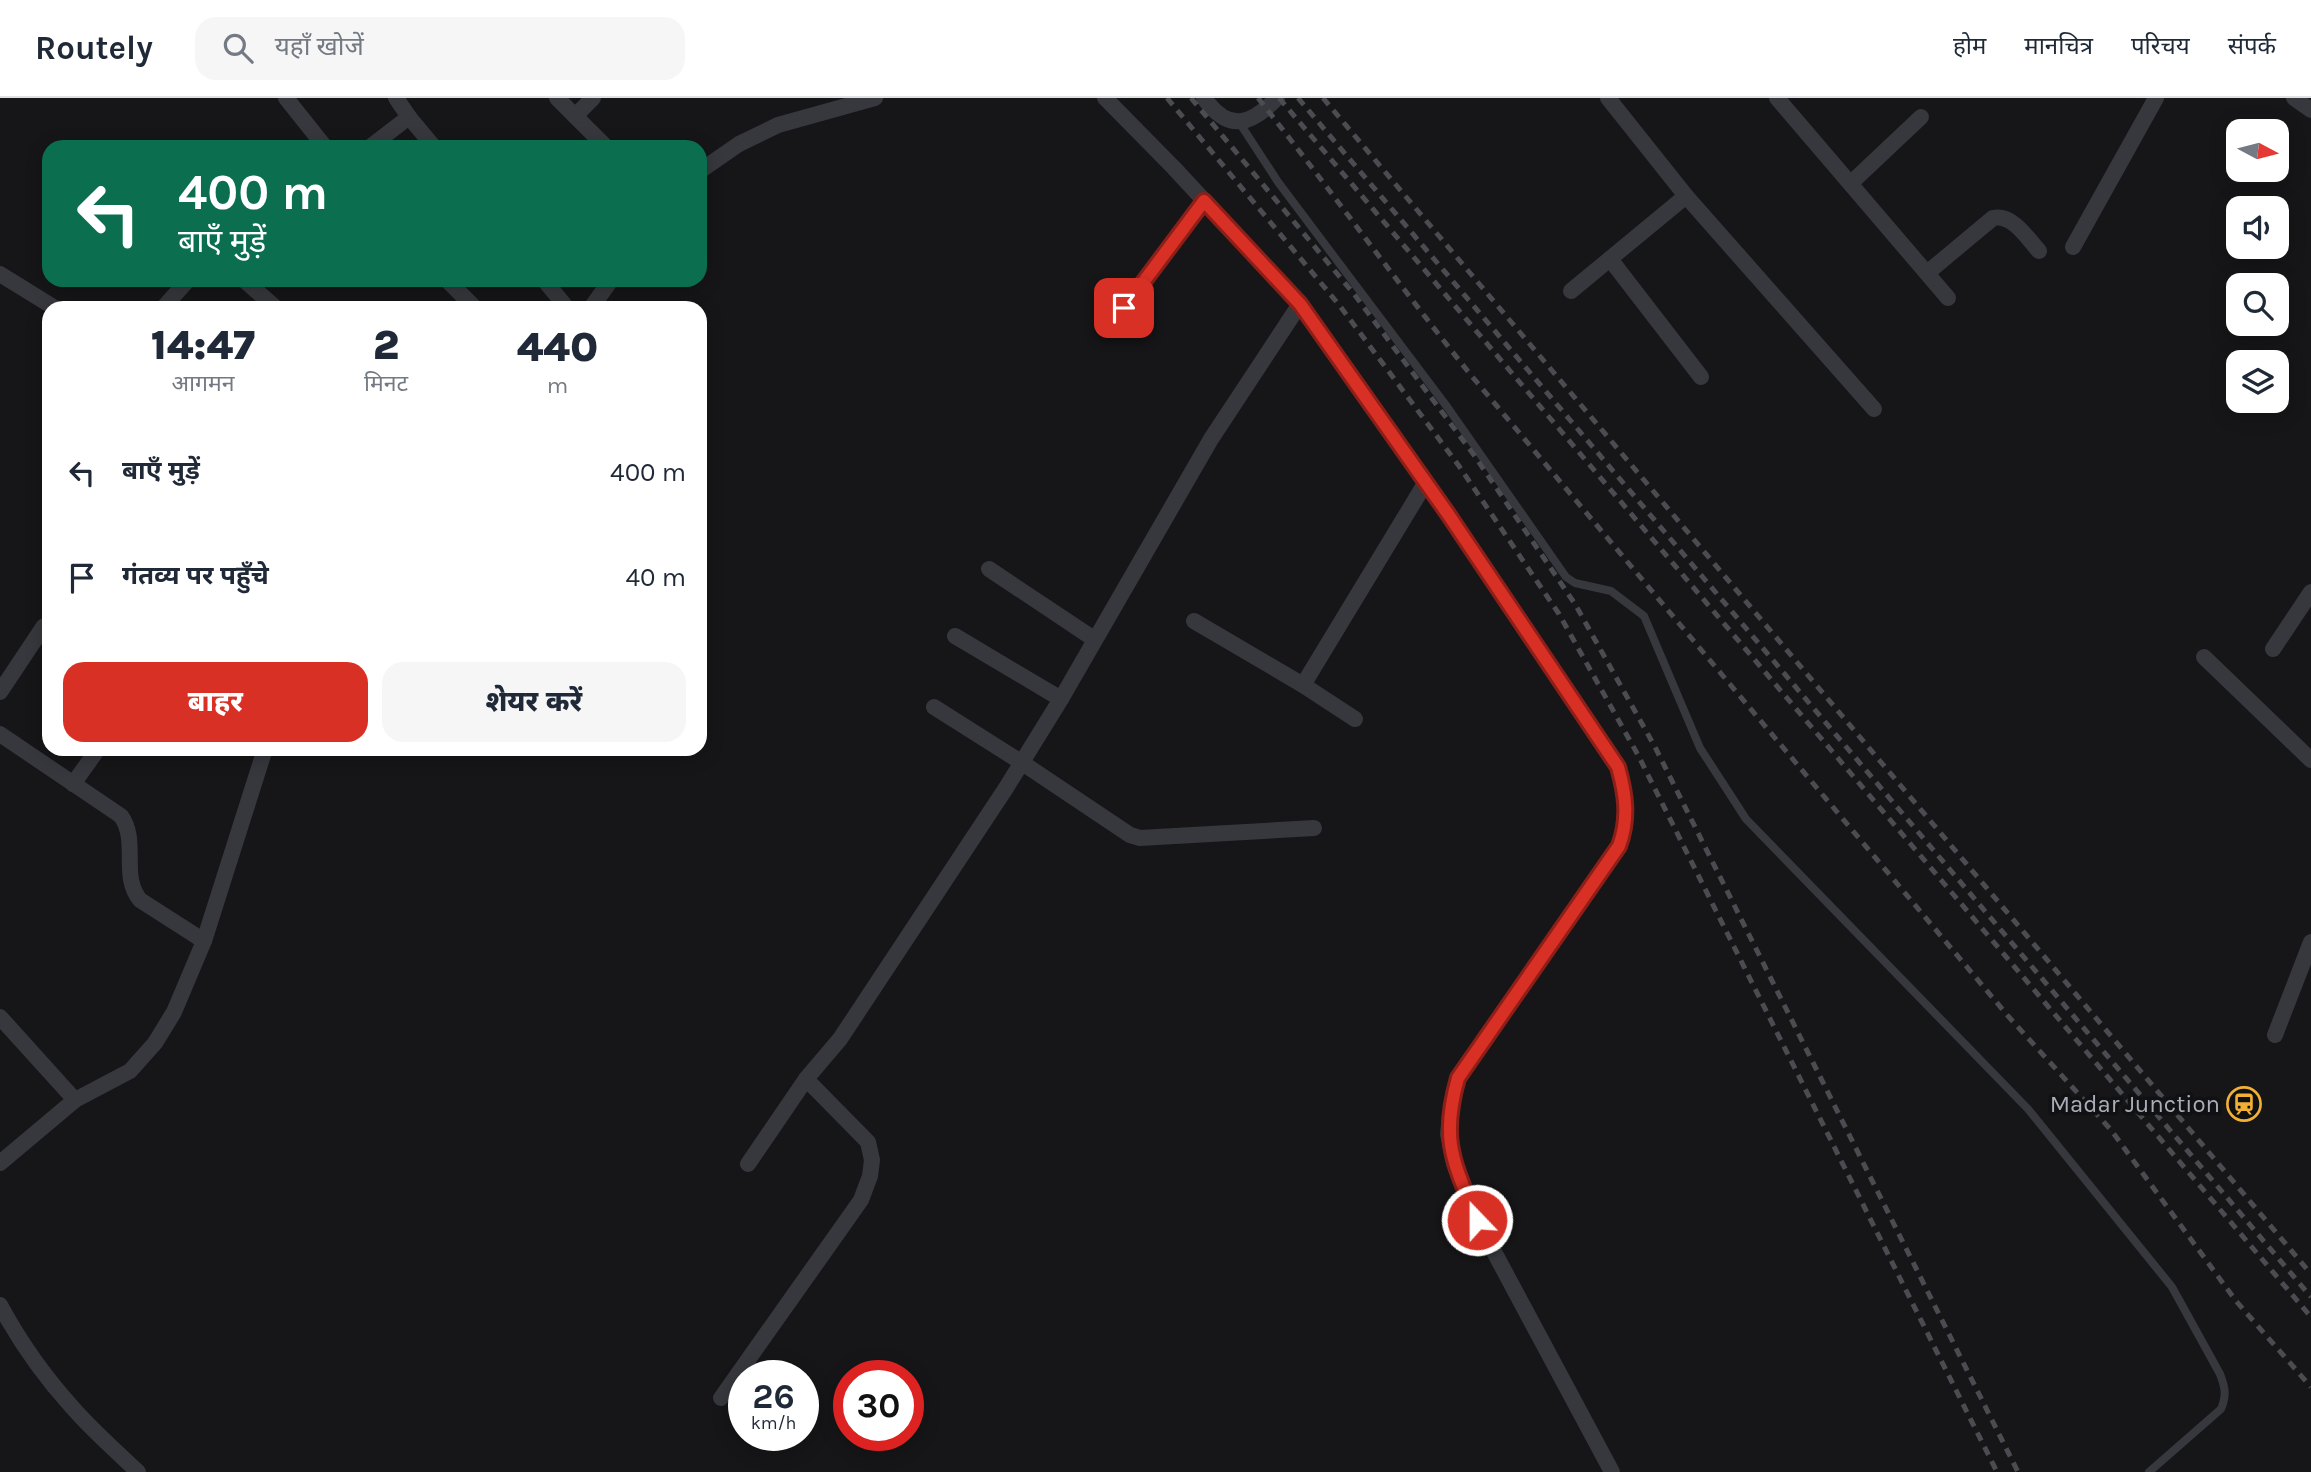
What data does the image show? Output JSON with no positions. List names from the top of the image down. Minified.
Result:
{"places":{"station":["Madar Junction"]},"north":"right","page":{"header":"Routely","search":"यहाँ खोजें","nav":["होम","मानचित्र","परिचय","संपर्क"],"turn":["400 m","बाएँ मुड़ें"],"eta":["14:47","आगमन","2","मिनट","440","m"],"list":[{"name":"बाएँ मुड़ें","value":"400 m"},{"name":"गंतव्य पर पहुँचे","value":"40 m"}],"buttons":["बाहर","शेयर करें"],"speed":"26 km/h","limit":"30"}}
